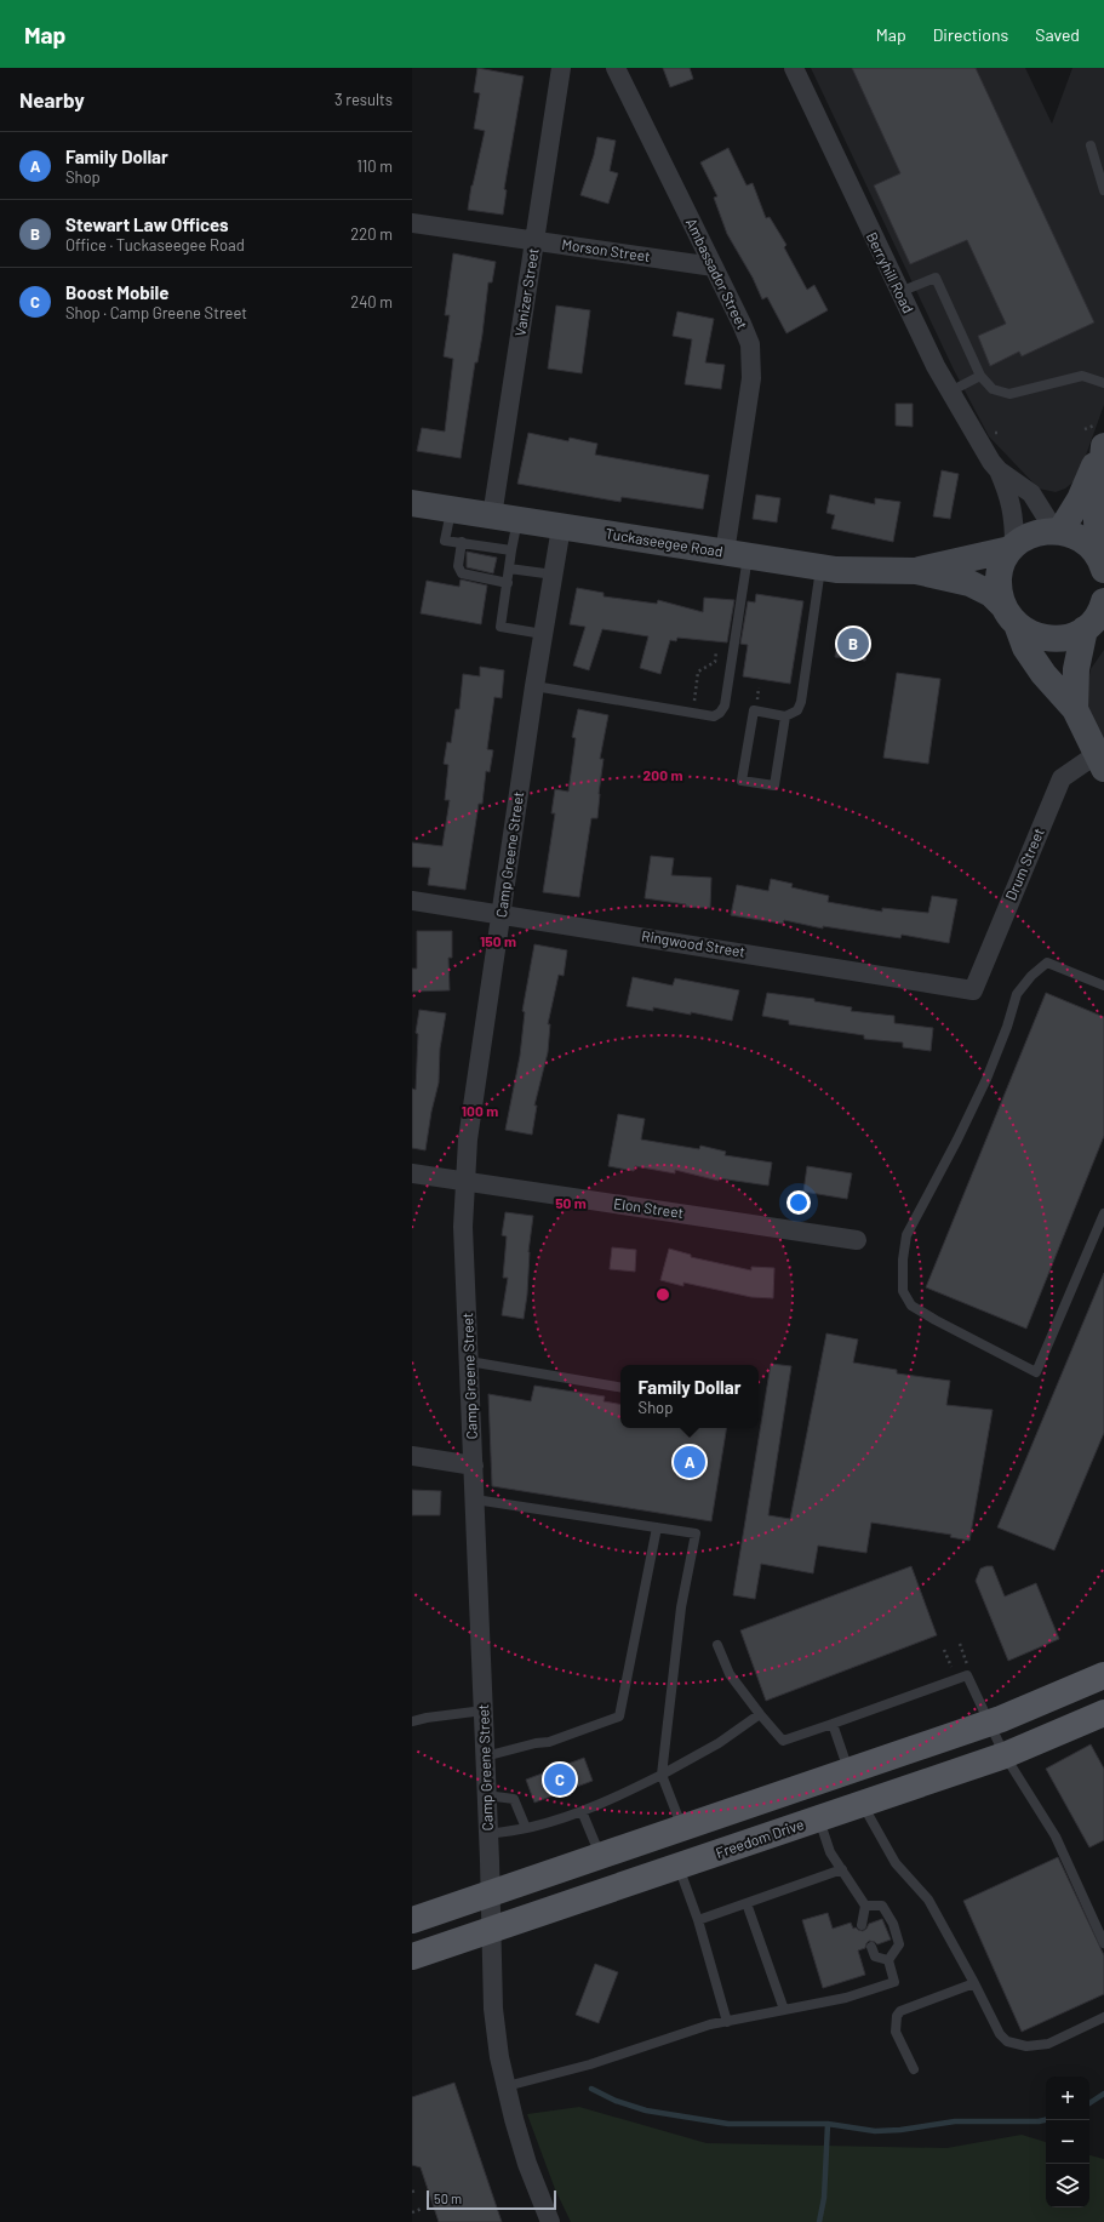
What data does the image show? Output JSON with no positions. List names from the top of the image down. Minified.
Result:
{"streets":{"main road":["Tuckaseegee Road","Freedom Drive"],"street":["Morson Street","Berryhill Road","Ambassador Street","Vanizer Street","Camp Greene Street","Drum Street","Ringwood Street","Elon Street"]},"crossings":[["Morson Street","Ambassador Street"],["Morson Street","Vanizer Street"],["Berryhill Road","Tuckaseegee Road"],["Ambassador Street","Tuckaseegee Road"],["Vanizer Street","Tuckaseegee Road"],["Tuckaseegee Road","Camp Greene Street"],["Camp Greene Street","Ringwood Street"],["Camp Greene Street","Elon Street"],["Camp Greene Street","Freedom Drive"],["Drum Street","Ringwood Street"]],"scale_bar":"50 m","page":{"header":"Map","nav":["Map","Directions","Saved"],"heading":["Nearby","3 results"],"list":[{"mark":"A","name":"Family Dollar","note":"Shop","value":"110 m"},{"mark":"B","name":"Stewart Law Offices","note":"Office · Tuckaseegee Road","value":"220 m"},{"mark":"C","name":"Boost Mobile","note":"Shop · Camp Greene Street","value":"240 m"}],"pins":["B","A","C"],"popup":["Family Dollar","Shop"],"map_buttons":["+","−"],"scale":"50 m"},"rings":["200 m","150 m","100 m","50 m"]}
